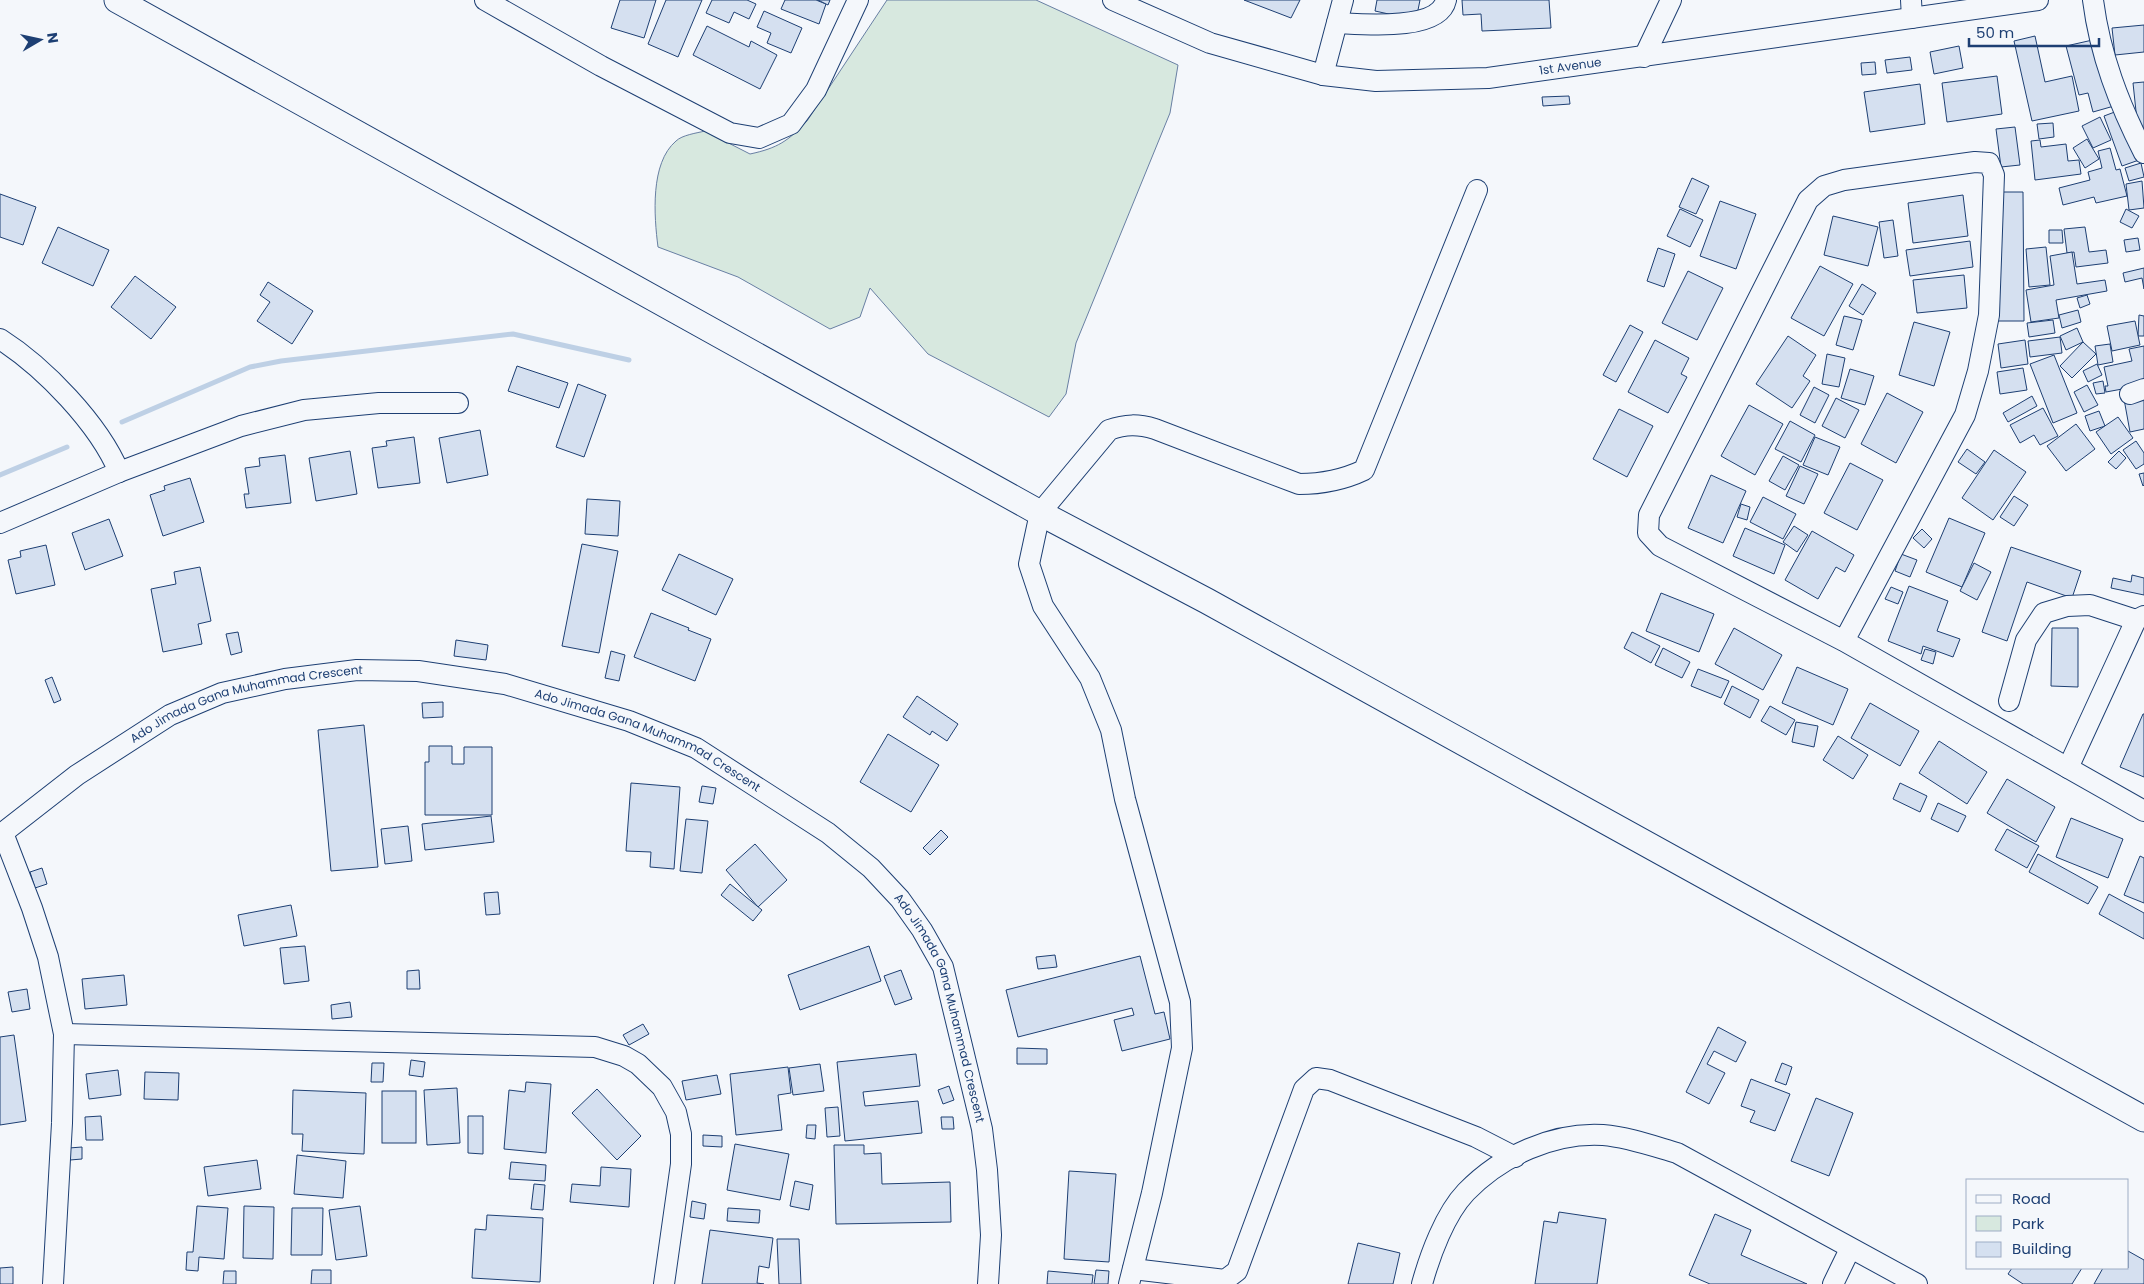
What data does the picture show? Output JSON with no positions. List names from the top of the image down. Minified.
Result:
{"streets":{"street":["1st Avenue","Ado Jimada Gana Muhammad Crescent"]},"legend":["Road","Park","Building"],"scale_bar":"50 m","north":"right"}
